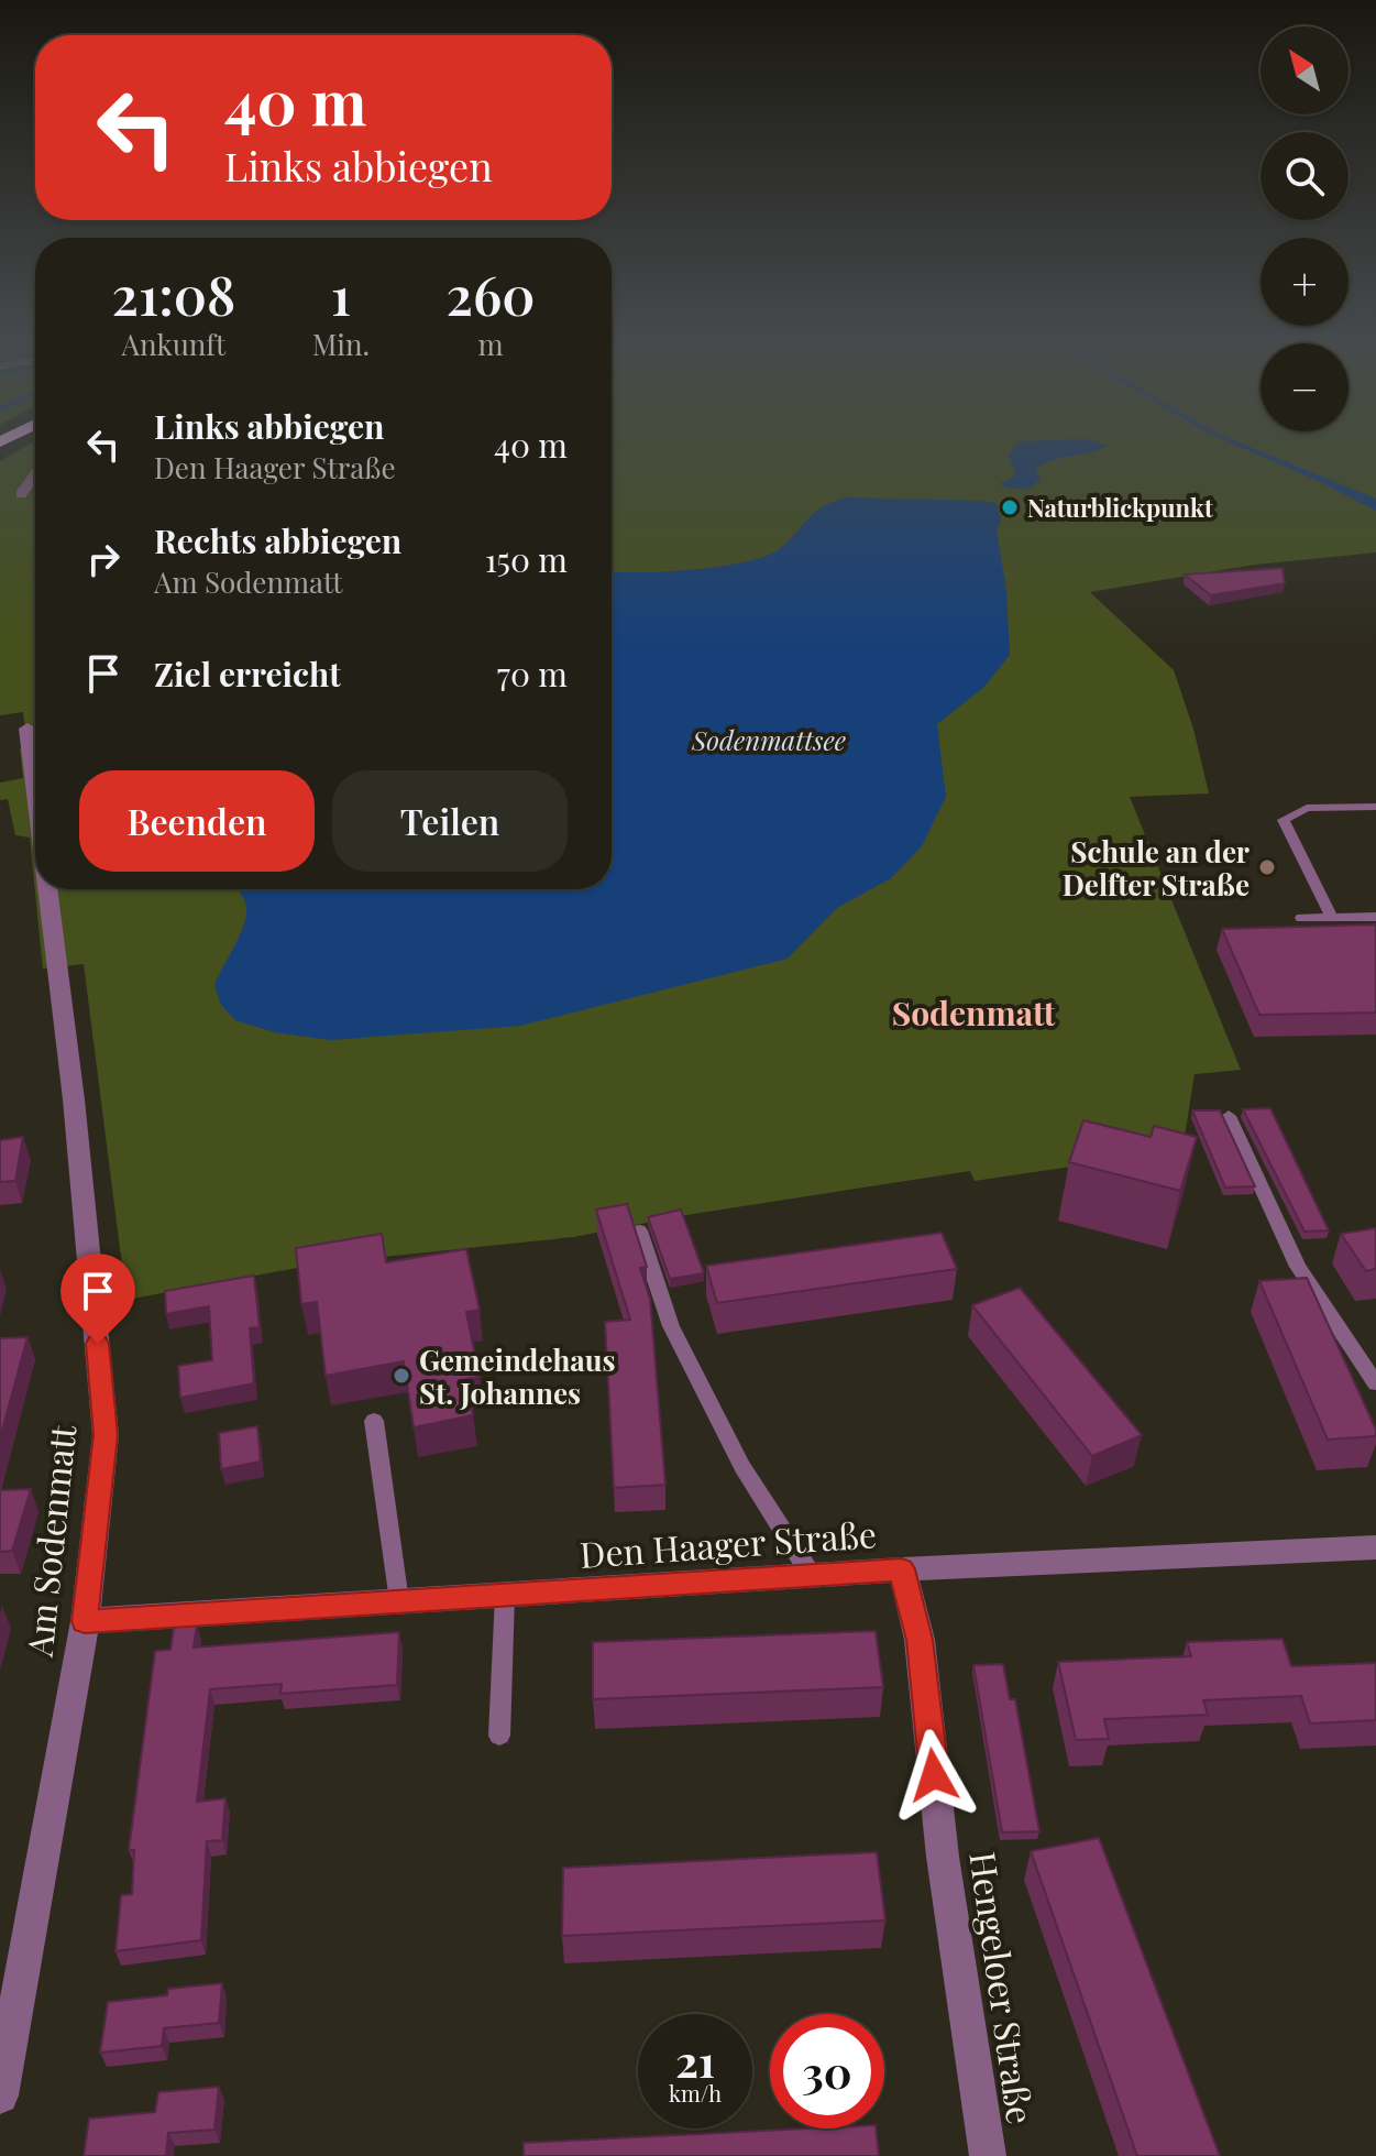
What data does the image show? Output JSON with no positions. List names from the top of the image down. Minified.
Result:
{"streets":{"street":["Am Sodenmatt","Den Haager Straße","Hengeloer Straße"]},"crossings":[["Am Sodenmatt","Den Haager Straße"],["Den Haager Straße","Hengeloer Straße"]],"districts":["Sodenmatt"],"water":["Sodenmattsee"],"places":["Naturblickpunkt","Schule an der Delfter Straße","Gemeindehaus St. Johannes"],"north":"top left","page":{"map_buttons":["+","−"],"turn":["40 m","Links abbiegen"],"eta":["21:08","Ankunft","1","Min.","260","m"],"list":[{"name":"Links abbiegen","note":"Den Haager Straße","value":"40 m"},{"name":"Rechts abbiegen","note":"Am Sodenmatt","value":"150 m"},{"name":"Ziel erreicht","value":"70 m"}],"buttons":["Beenden","Teilen"],"speed":"21 km/h","limit":"30"}}
